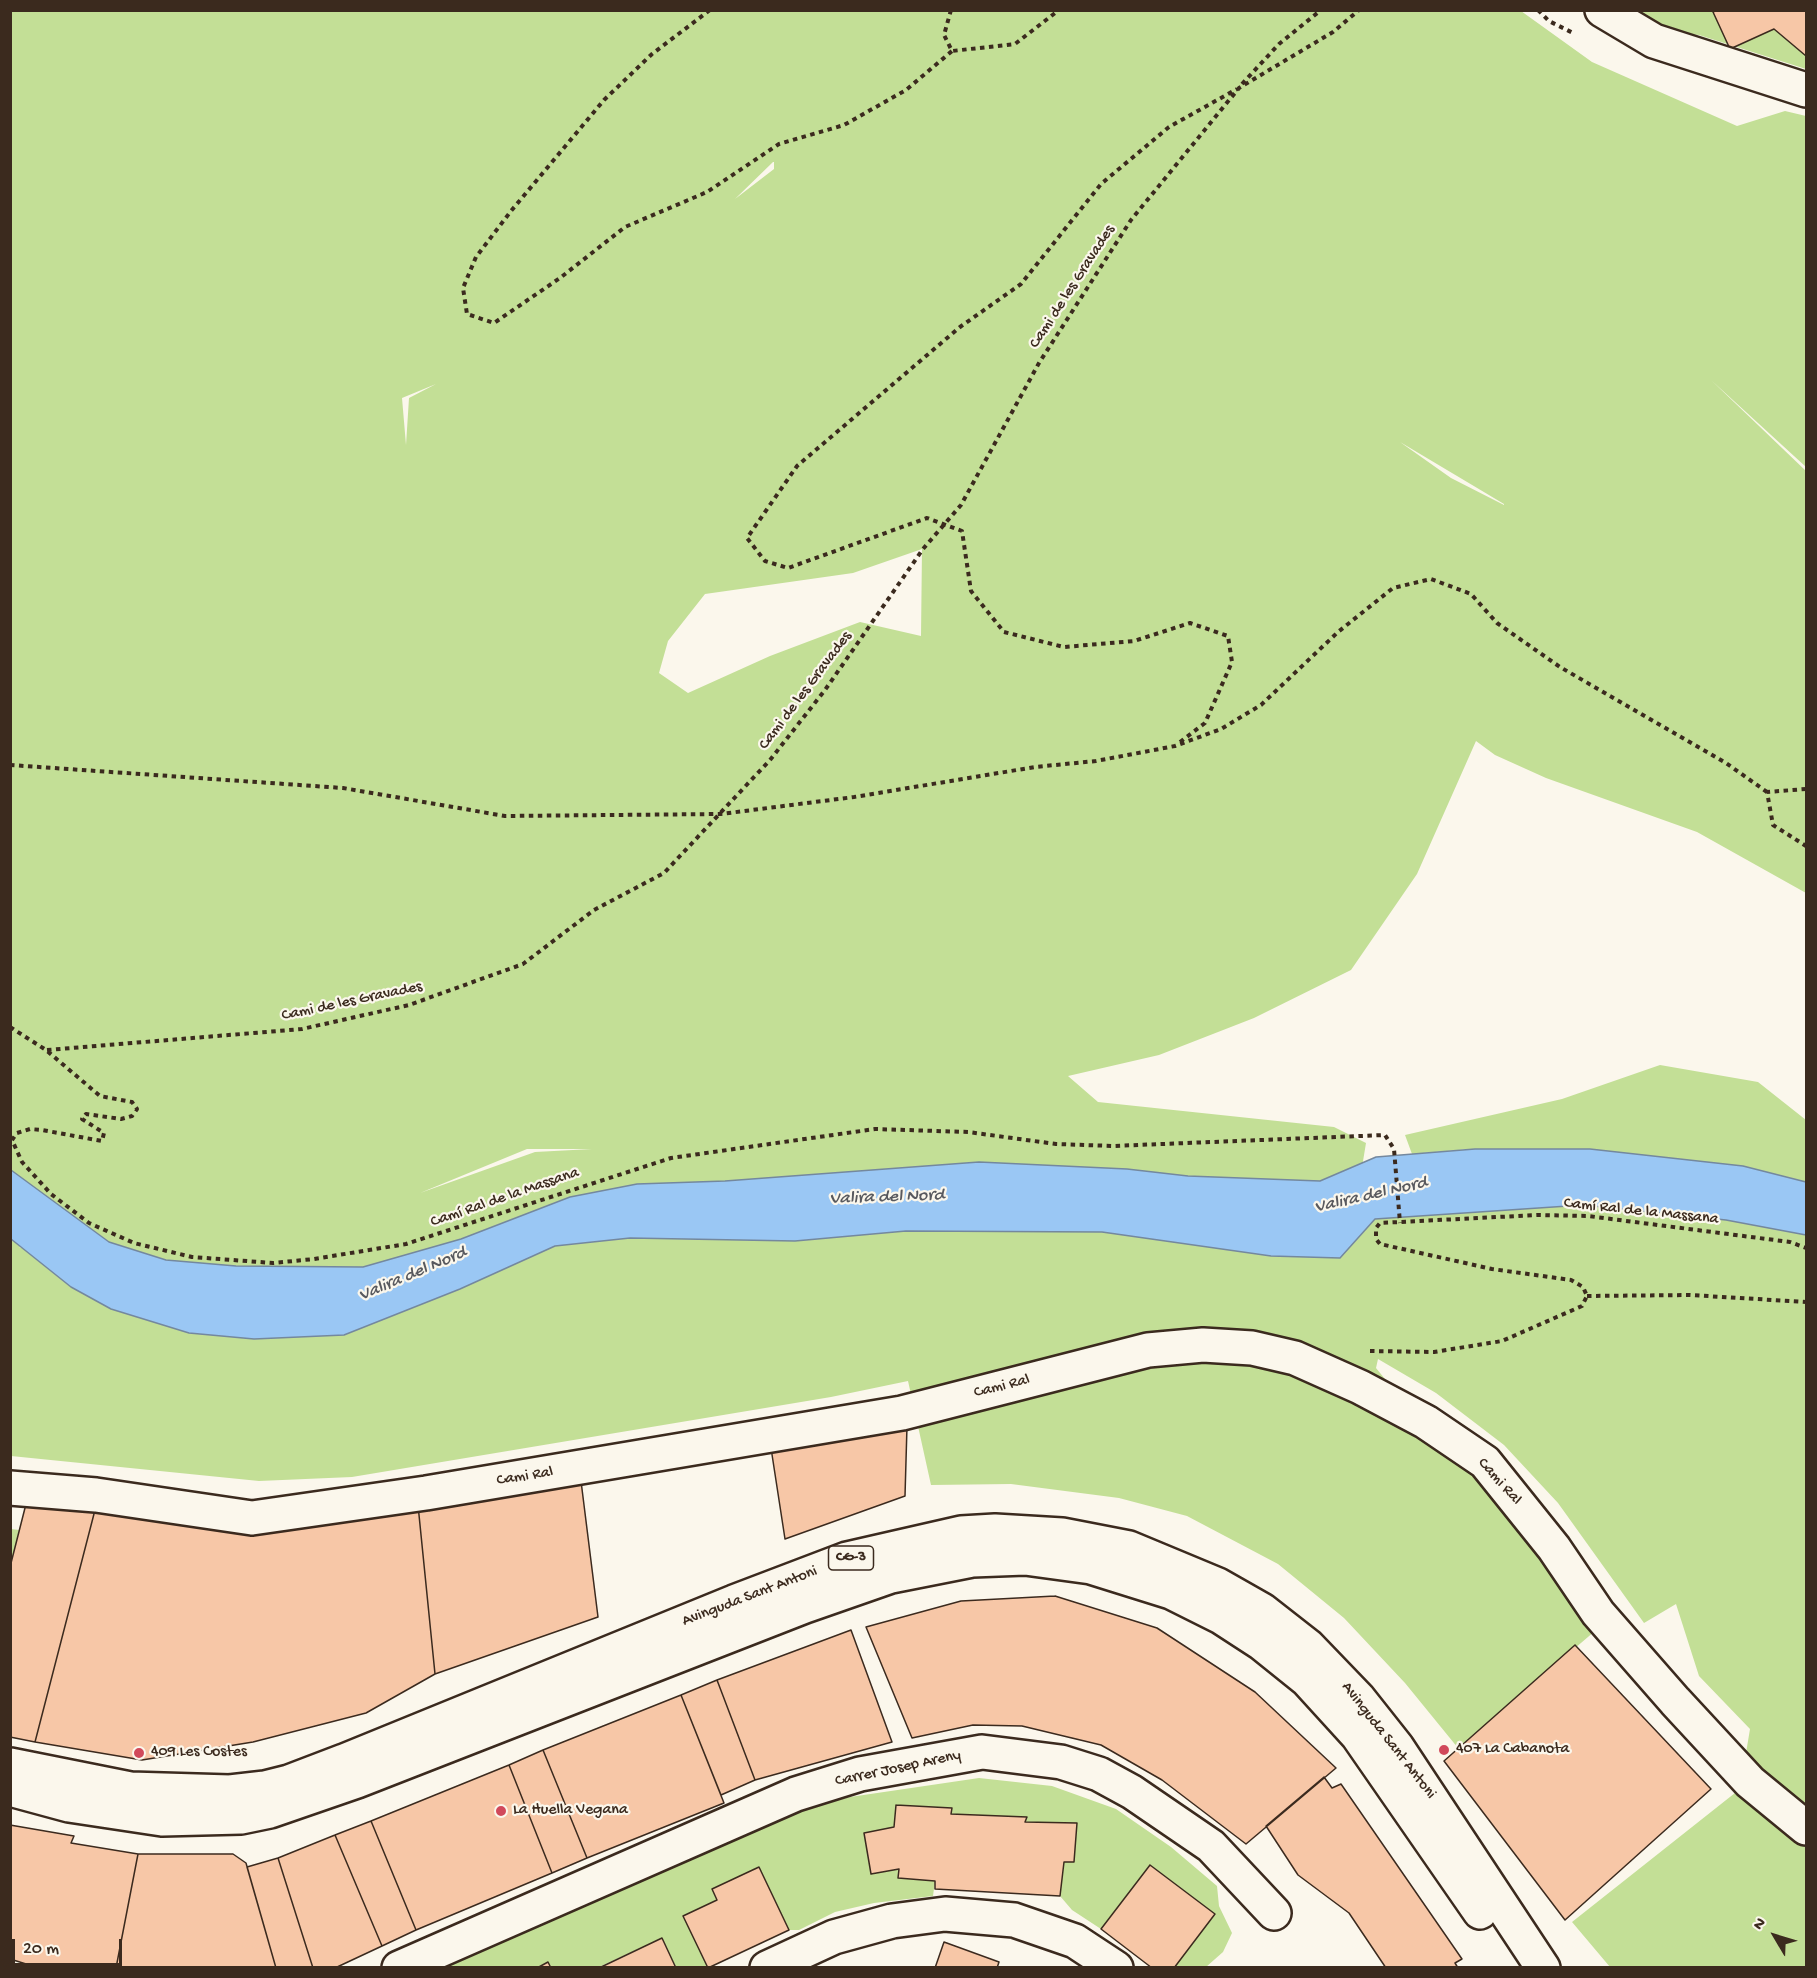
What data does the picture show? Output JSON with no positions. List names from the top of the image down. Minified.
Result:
{"streets":{"main road":["Cami Ral","CG-3","Avinguda Sant Antoni","Carrer Josep Areny"],"path":["Cami de les Gravades","Camí Ral de la Massana"]},"crossings":[["Cami de les Gravades","Camí Ral de la Massana"]],"water":["Valira del Nord"],"places":["407 La Cabanota","409 Les Costes","La Huella Vegana"],"scale_bar":"20 m","north":"top left"}
